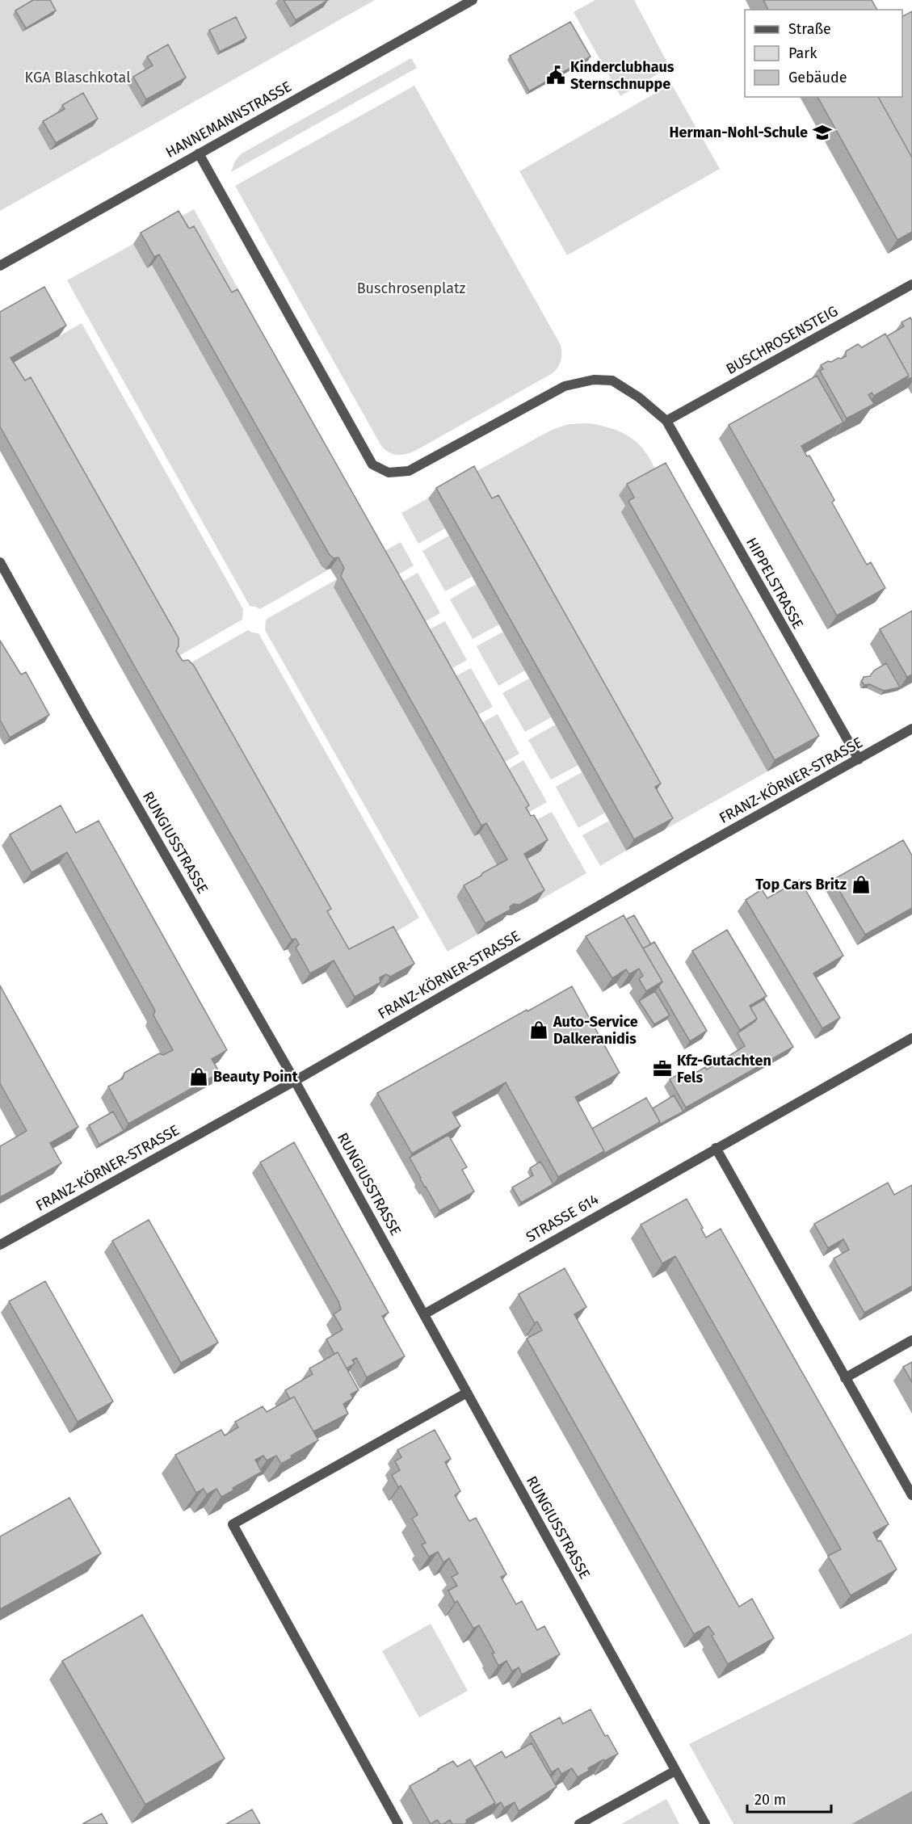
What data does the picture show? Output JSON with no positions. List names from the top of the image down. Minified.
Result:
{"streets":{"street":["HANNEMANNSTRASSE","BUSCHROSENSTEIG","HIPPELSTRASSE","FRANZ-KÖRNER-STRASSE","RUNGIUSSTRASSE","STRASSE 614"]},"crossings":[["BUSCHROSENSTEIG","HIPPELSTRASSE"],["HIPPELSTRASSE","FRANZ-KÖRNER-STRASSE"],["FRANZ-KÖRNER-STRASSE","RUNGIUSSTRASSE"],["RUNGIUSSTRASSE","STRASSE 614"]],"parks":["KGA Blaschkotal","Buschrosenplatz"],"places":{"public building":["Kinderclubhaus Sternschnuppe"],"school or university":["Herman-Nohl-Schule"],"shop":["Top Cars Britz","Auto-Service Dalkeranidis","Beauty Point"],"office":["Kfz-Gutachten Fels"]},"legend":["Straße","Park","Gebäude"],"scale_bar":"20 m"}
